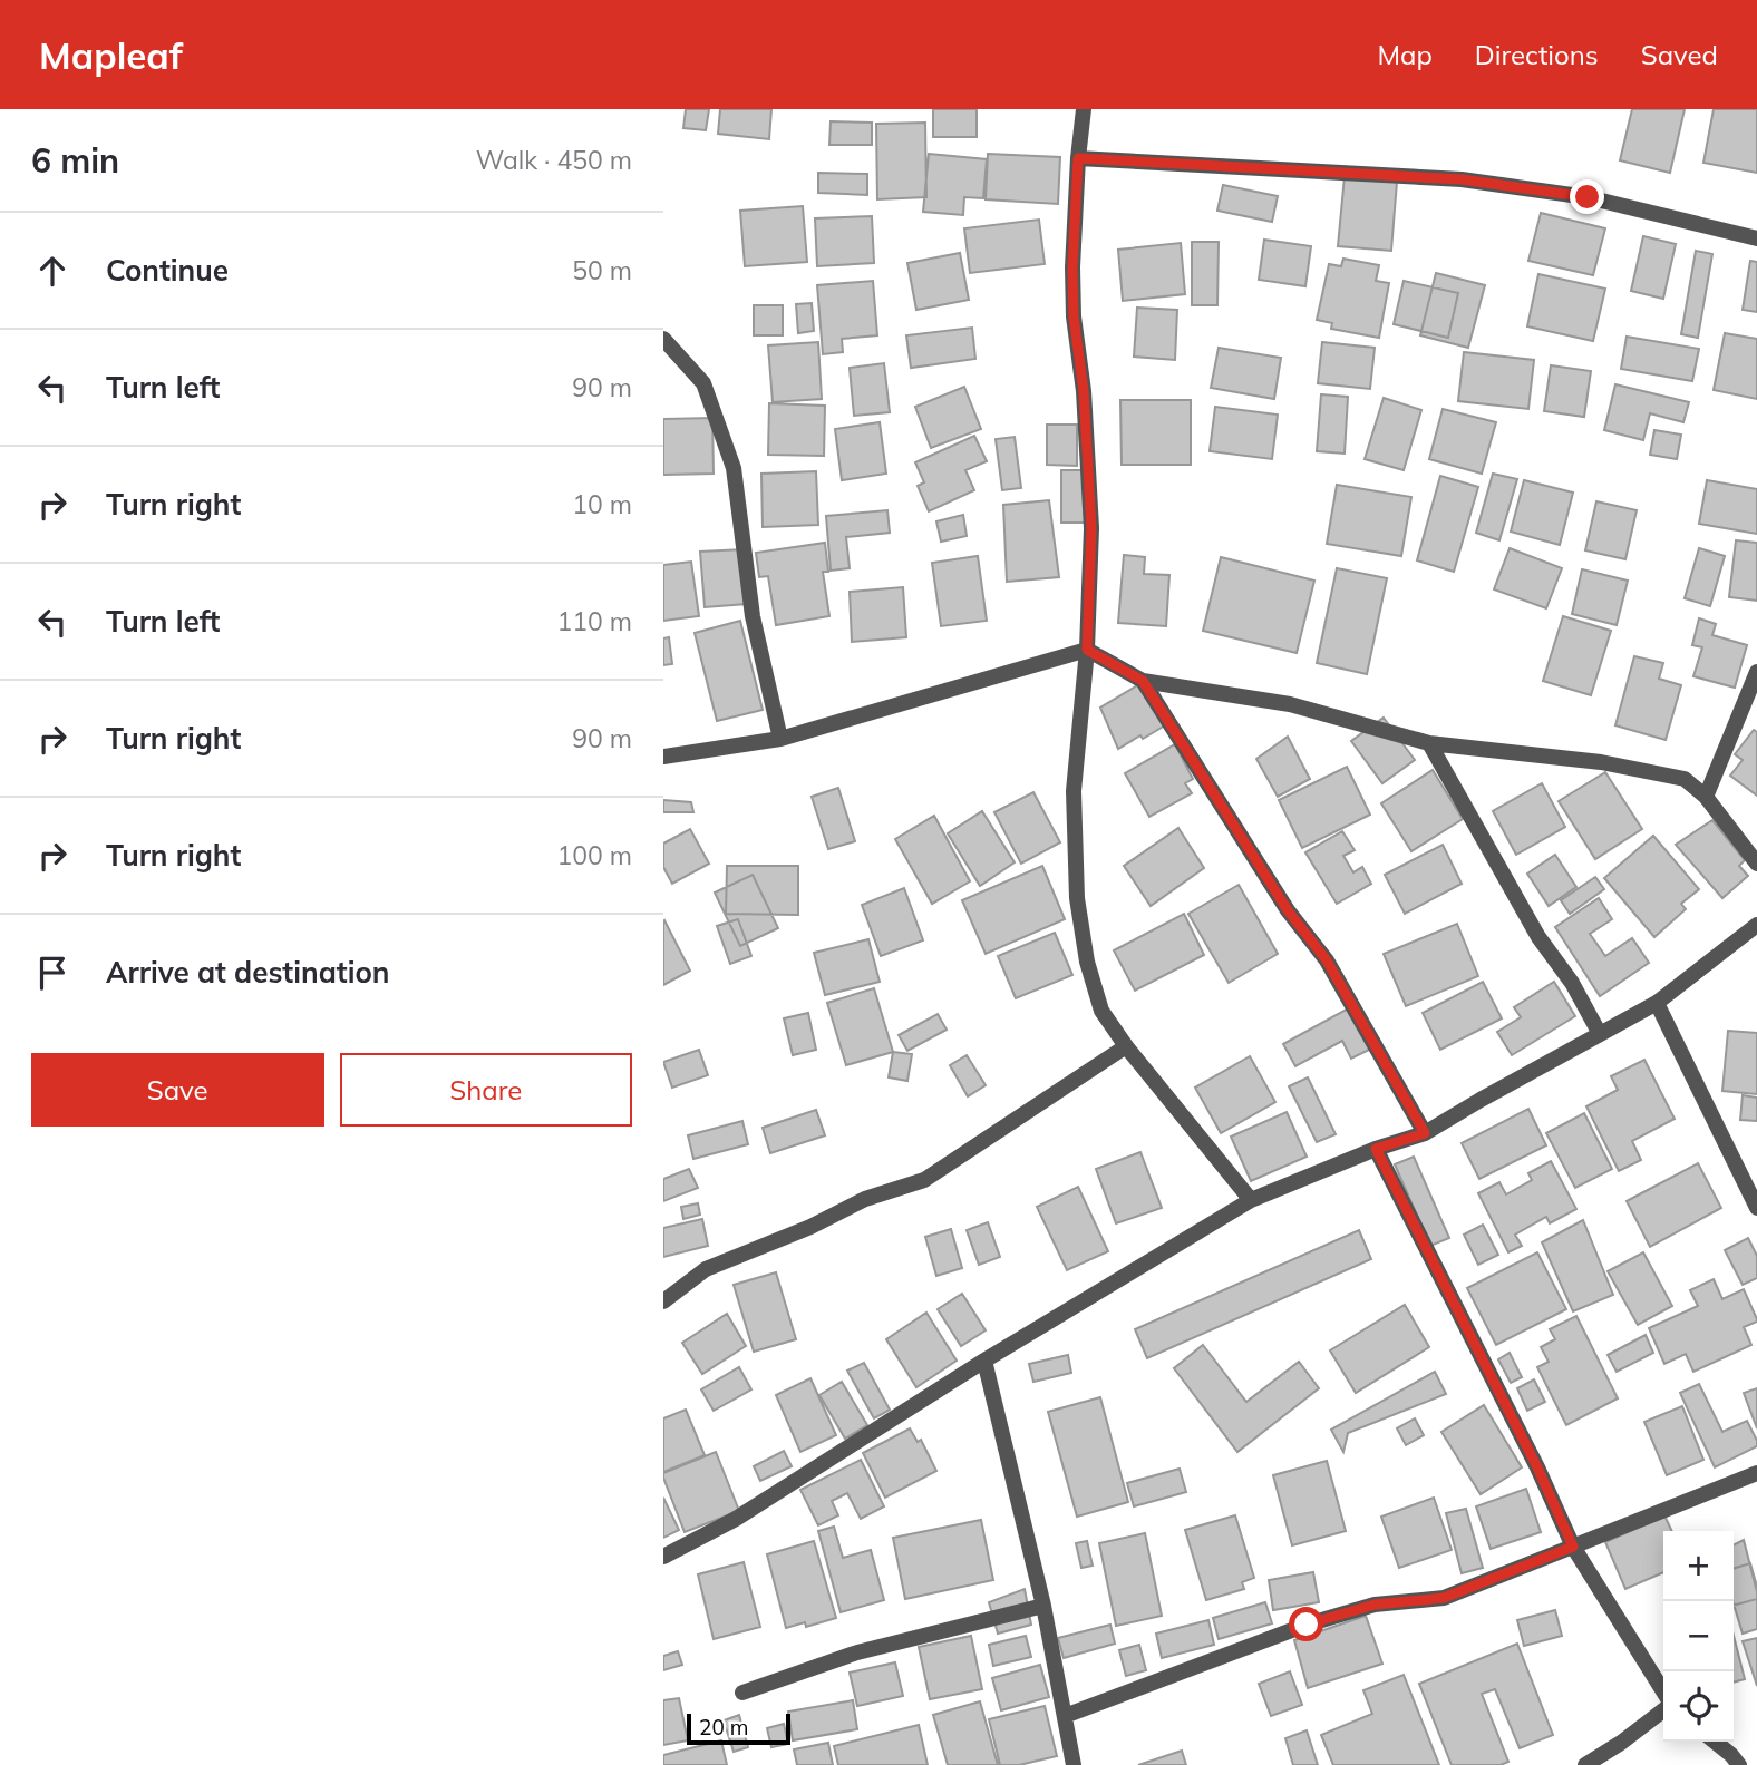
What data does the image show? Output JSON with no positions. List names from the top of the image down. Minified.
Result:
{"scale_bar":"20 m","page":{"header":"Mapleaf","nav":["Map","Directions","Saved"],"heading":["6 min","Walk · 450 m"],"list":[["Continue","50 m"],["Turn left","90 m"],["Turn right","10 m"],["Turn left","110 m"],["Turn right","90 m"],["Turn right","100 m"],"Arrive at destination"],"buttons":["Save","Share"],"map_buttons":["+","−"],"scale":"20 m"}}
